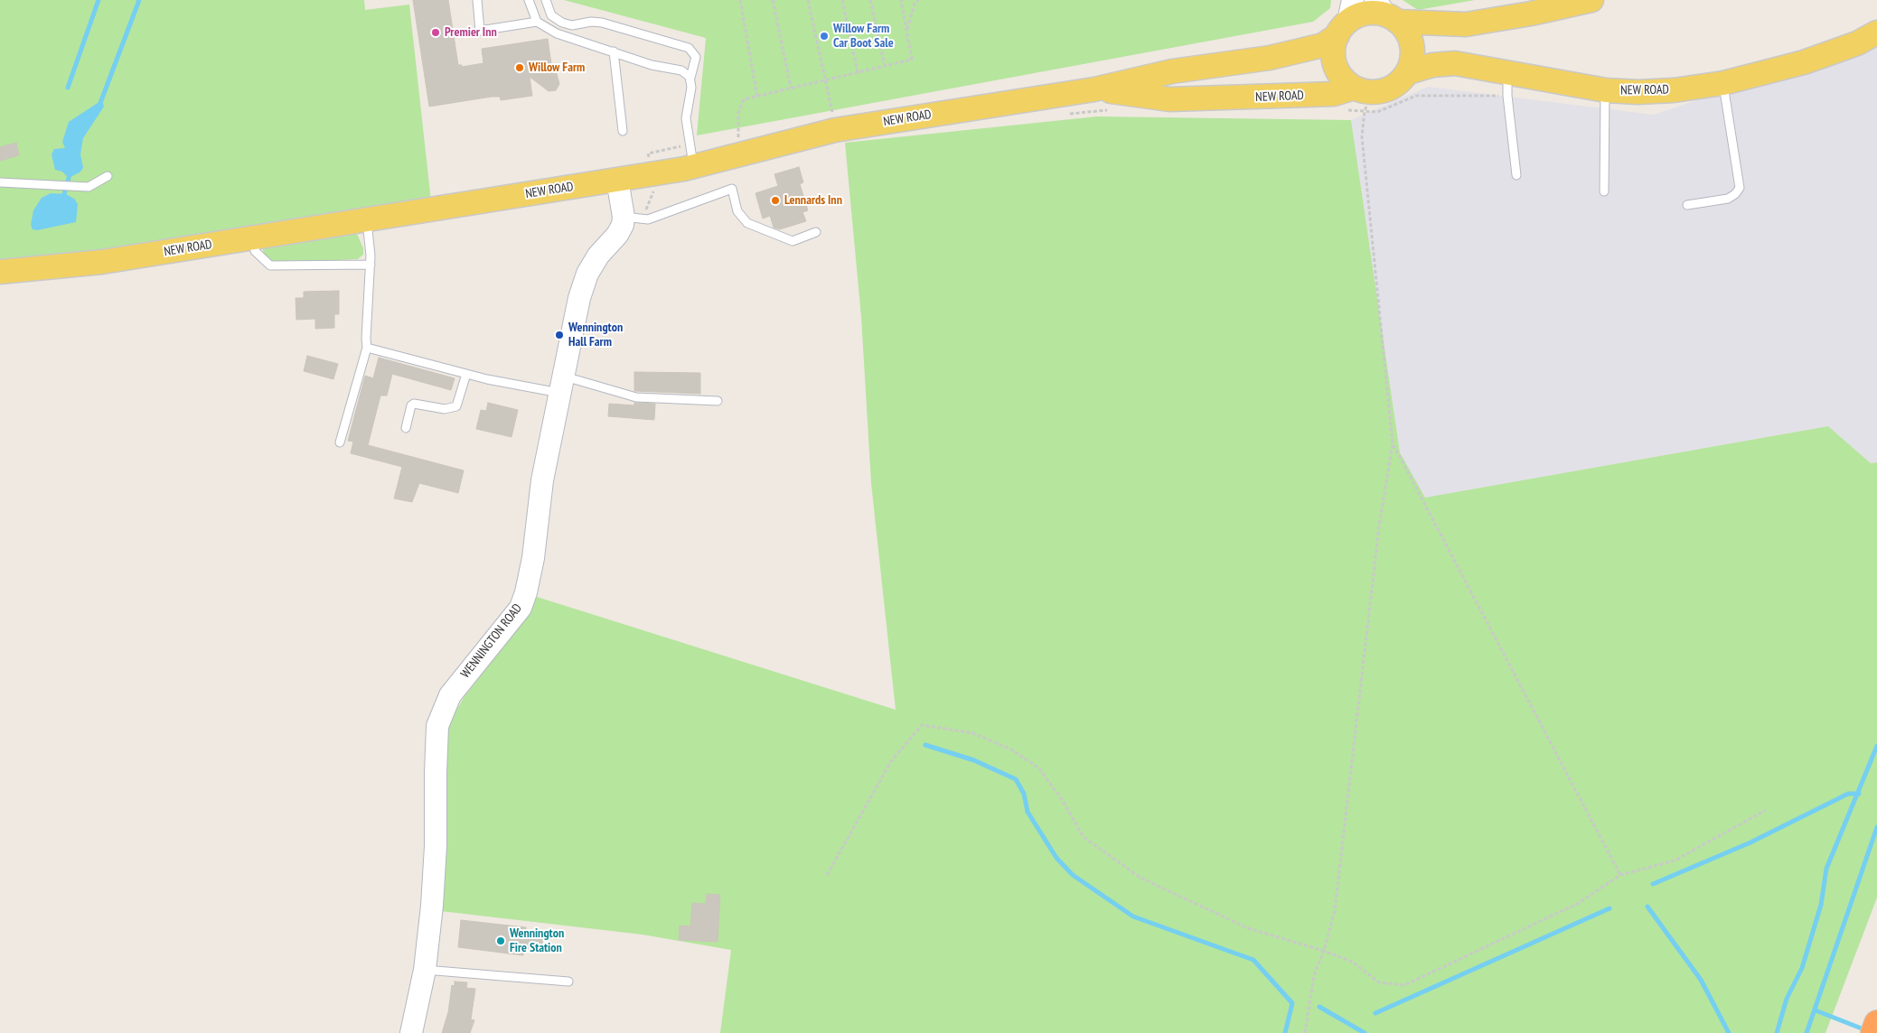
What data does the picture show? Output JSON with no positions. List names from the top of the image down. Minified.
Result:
{"streets":{"main road":["NEW ROAD","WENNINGTON ROAD"]},"places":["Premier Inn","Willow Farm Car Boot Sale","Willow Farm","Lennards Inn","Wennington Hall Farm","Wennington Fire Station"]}
